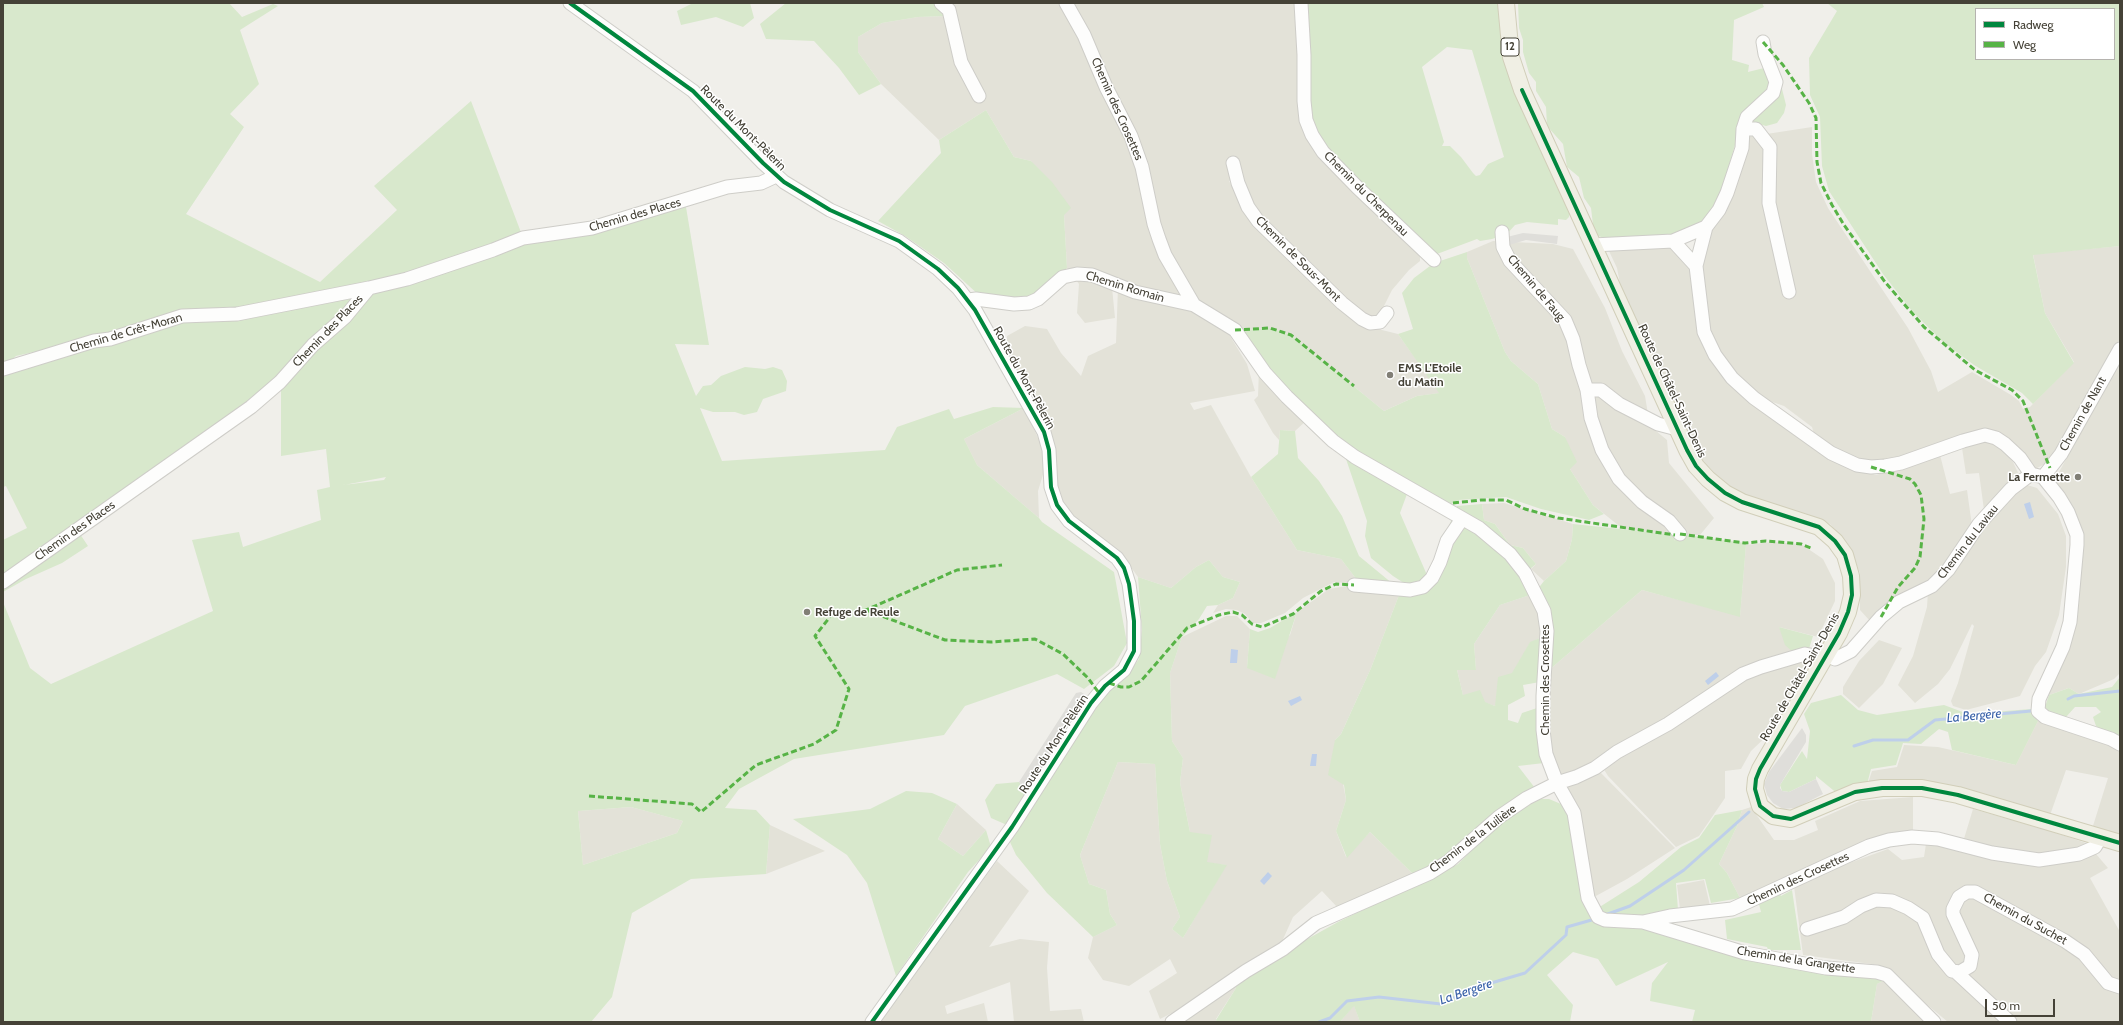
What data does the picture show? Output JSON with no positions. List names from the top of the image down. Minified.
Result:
{"streets":{"main road":["12","Route de Châtel-Saint-Denis"],"street":["Chemin des Crosettes","Route du Mont-Pèlerin","Chemin du Cherpenau","Chemin des Places","Chemin de Sous-Mont","Chemin Romain","Chemin de Faug","Chemin de Crêt-Moran","Chemin de Nant","Chemin du Laviau","Chemin de la Tuilière","Chemin du Suchet","Chemin de la Grangette"]},"crossings":[["Chemin des Crosettes","Chemin Romain"],["Chemin des Crosettes","Route de Châtel-Saint-Denis"],["Chemin des Crosettes","Chemin de la Tuilière"],["Chemin des Crosettes","Chemin de la Grangette"],["Route du Mont-Pèlerin","Chemin des Places"],["Route du Mont-Pèlerin","Chemin Romain"],["Chemin des Places","Chemin de Crêt-Moran"],["Route de Châtel-Saint-Denis","Chemin du Laviau"],["Route de Châtel-Saint-Denis","Chemin de la Tuilière"],["Chemin de Nant","Chemin du Laviau"],["Chemin du Laviau","Chemin de la Tuilière"]],"water":["La Bergère"],"places":["EMS L'Etoile du Matin","La Fermette","Refuge de Reule"],"legend":["Radweg","Weg"],"scale_bar":"50 m"}
